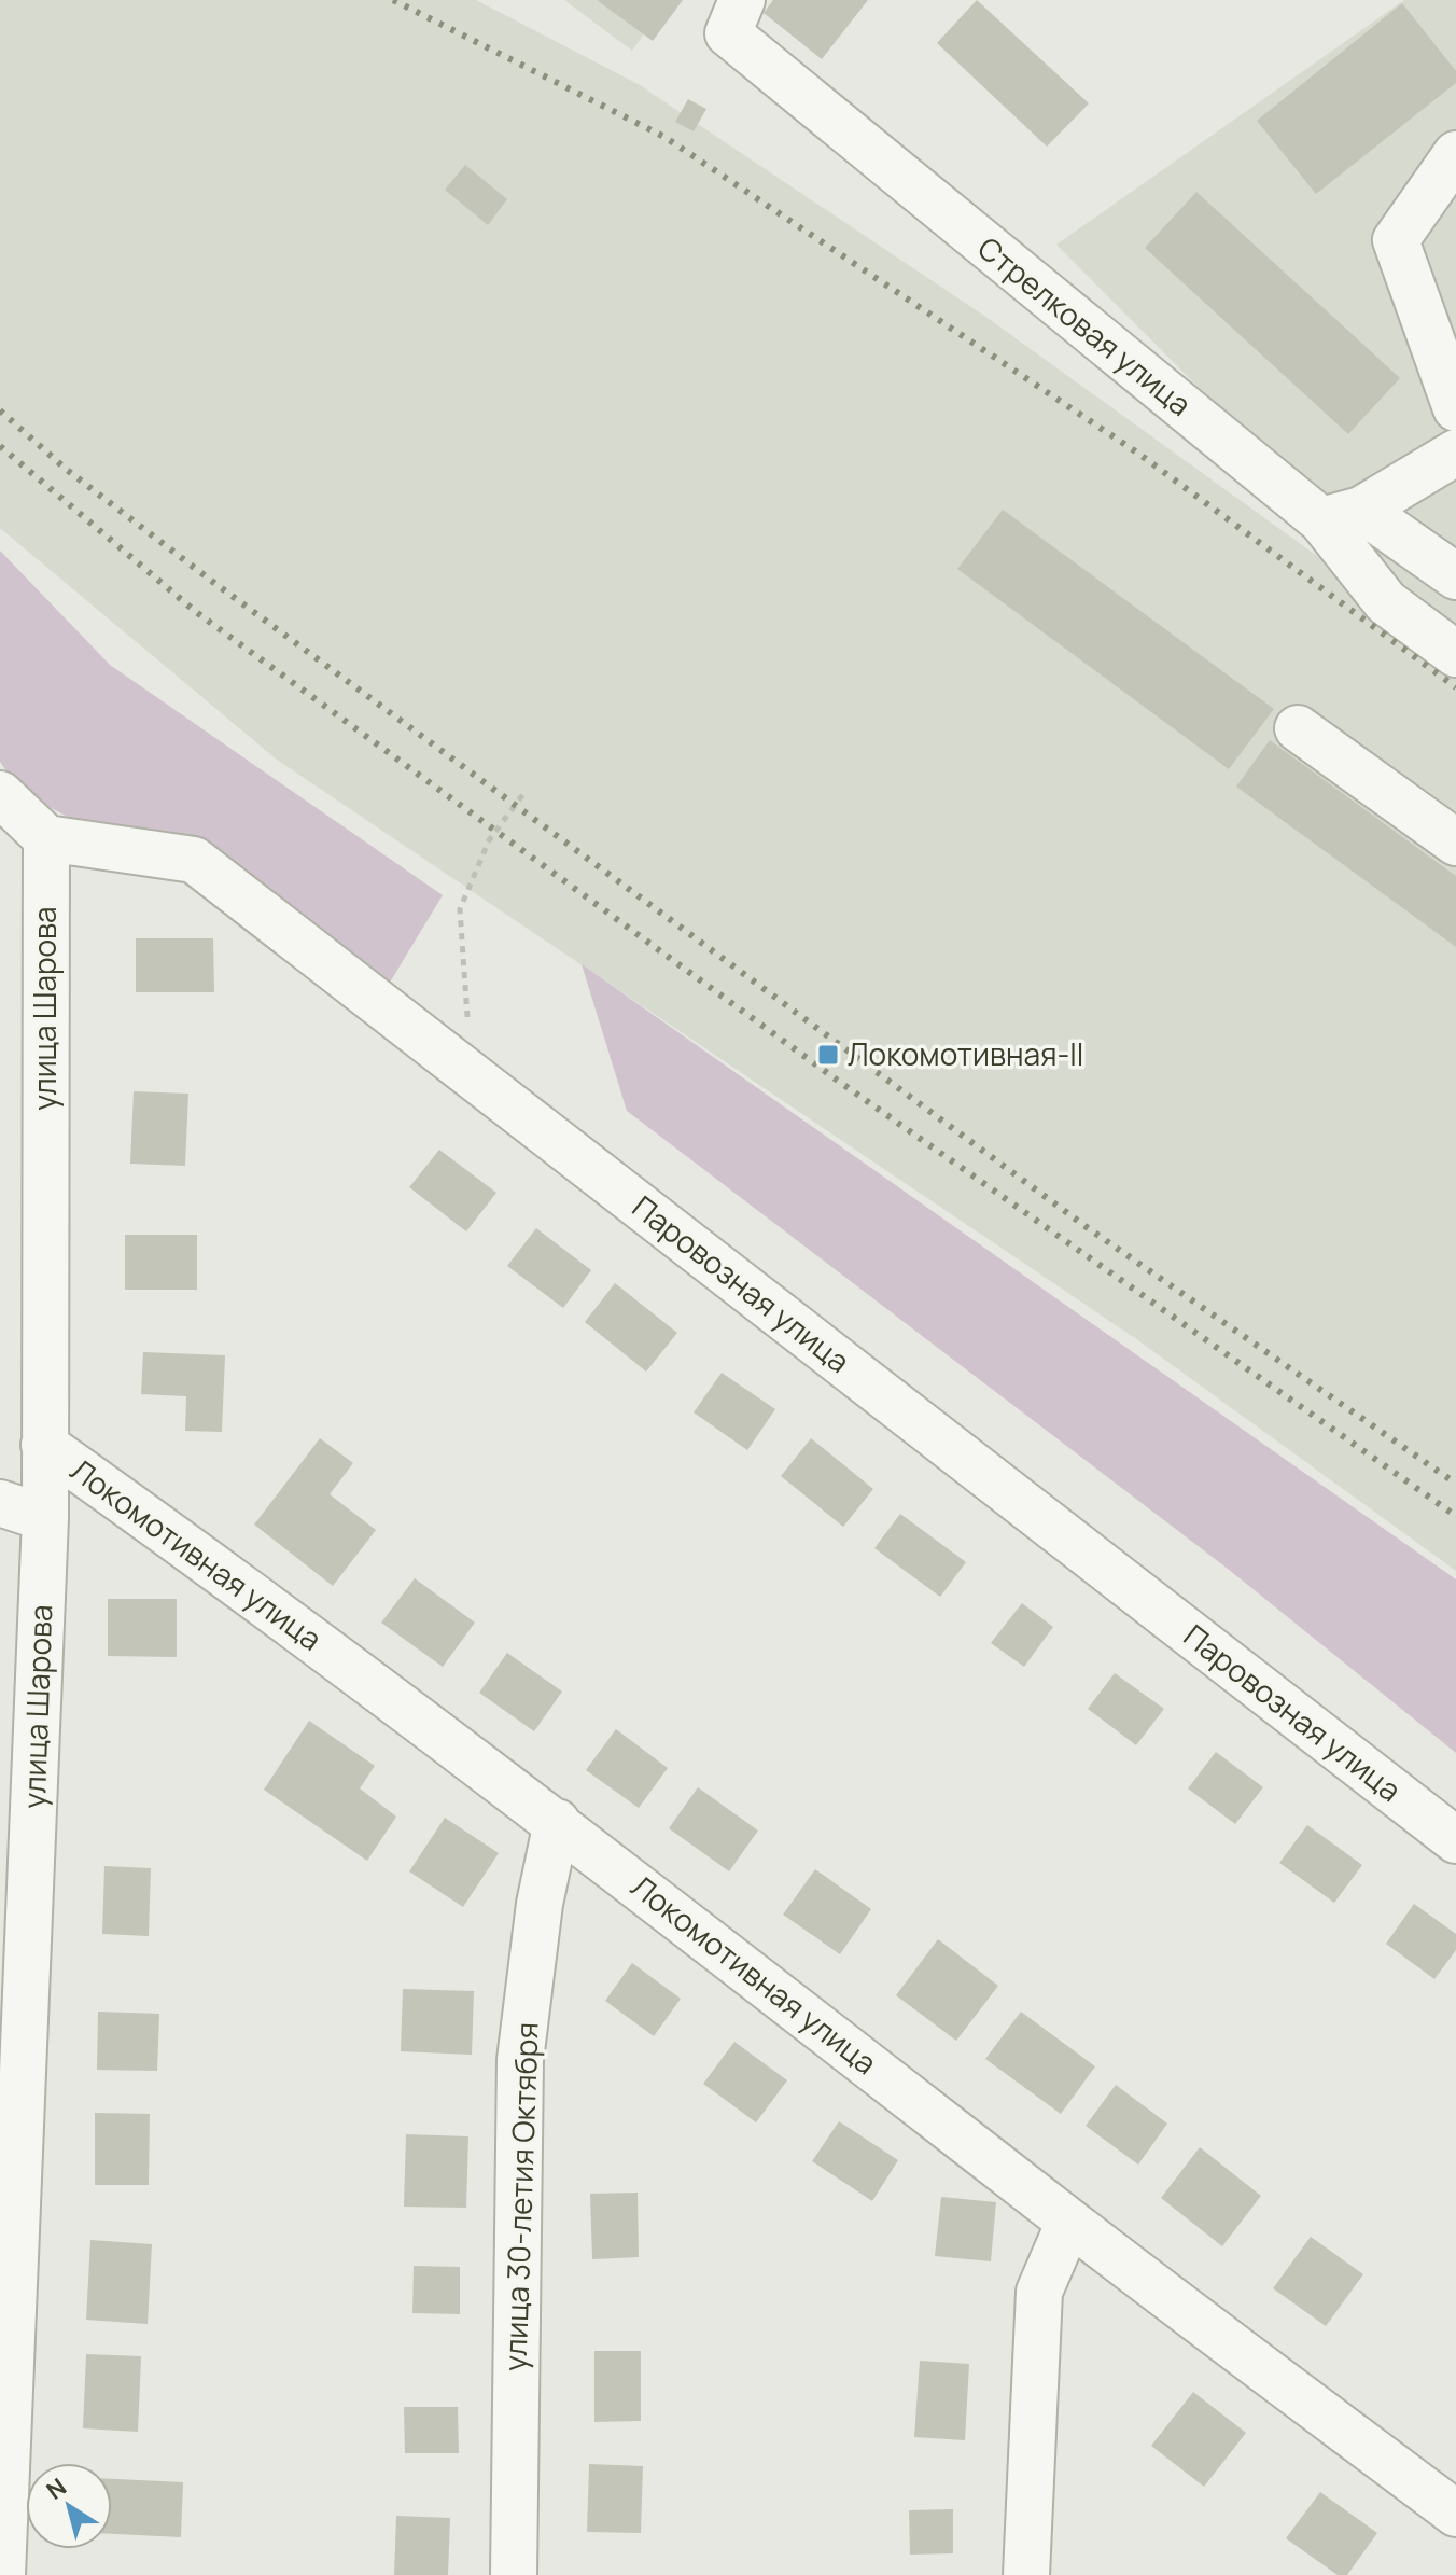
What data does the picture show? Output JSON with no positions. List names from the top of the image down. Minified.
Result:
{"streets":{"street":["Стрелковая улица","улица Шарова","Паровозная улица","Локомотивная улица","улица 30-летия Октября"]},"crossings":[["улица Шарова","Паровозная улица"],["улица Шарова","Локомотивная улица"],["Локомотивная улица","улица 30-летия Октября"]],"places":{"transit":["Локомотивная-II"]},"north":"top left"}
